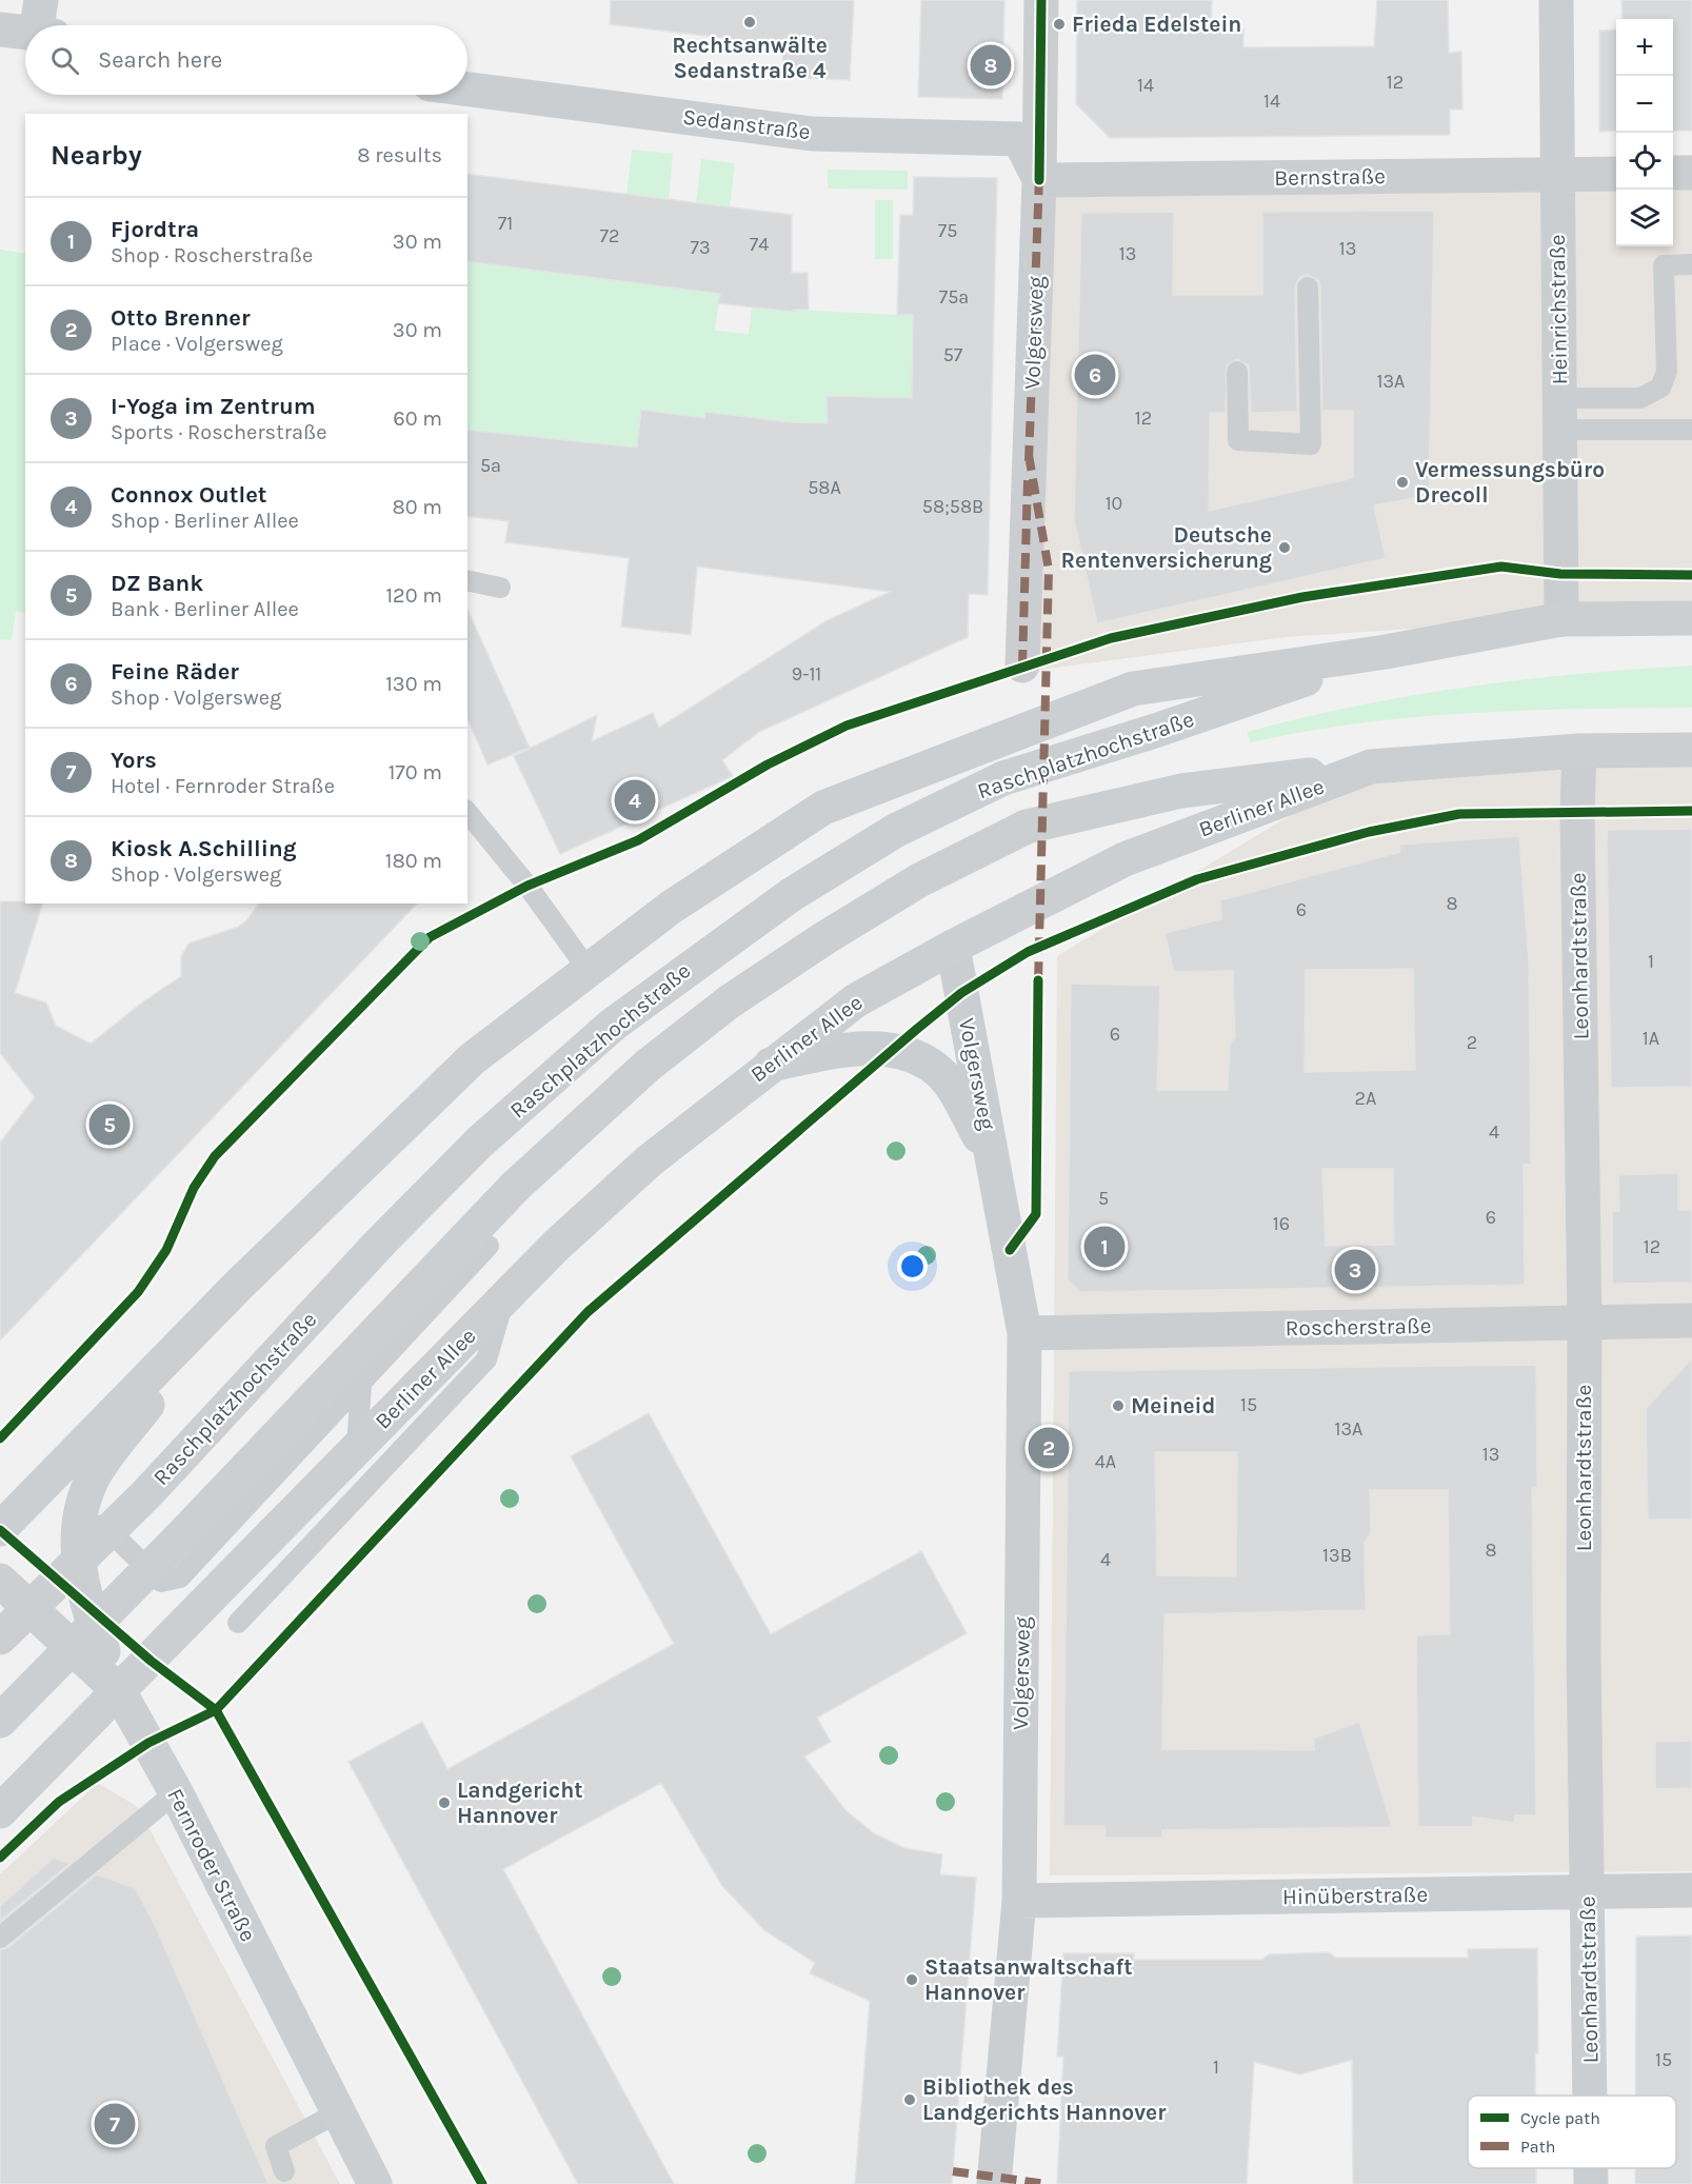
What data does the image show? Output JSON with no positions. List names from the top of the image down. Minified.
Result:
{"streets":{"main road":["Raschplatzhochstraße","Berliner Allee","Fernroder Straße"],"street":["Sedanstraße","Bernstraße","Heinrichstraße","Volgersweg","Leonhardtstraße","Roscherstraße","Hinüberstraße"]},"crossings":[["Sedanstraße","Bernstraße"],["Sedanstraße","Volgersweg"],["Bernstraße","Heinrichstraße"],["Bernstraße","Volgersweg"],["Volgersweg","Berliner Allee"],["Volgersweg","Roscherstraße"],["Volgersweg","Hinüberstraße"],["Berliner Allee","Leonhardtstraße"],["Berliner Allee","Fernroder Straße"],["Leonhardtstraße","Roscherstraße"],["Leonhardtstraße","Hinüberstraße"]],"places":["Rechtsanwälte Sedanstraße 4","Frieda Edelstein","Vermessungsbüro Drecoll","Deutsche Rentenversicherung","Meineid","Landgericht Hannover","Staatsanwaltschaft Hannover","Bibliothek des Landgerichts Hannover"],"house_numbers":["12","14","14","71","75","72","74","73","13","13","75a","57","13A","12","5a","58A","10","58;58B","9-11","8","6","1","6","1A","2","2A","4","5","6","16","12","15","13A","13","4A","8","13B","4","15","1"],"legend":["Cycle path","Path"],"page":{"map_buttons":["+","−"],"search":"Search here","pins":["8","6","4","5","1","3","2","7"],"heading":["Nearby","8 results"],"list":[{"mark":"1","name":"Fjordtra","note":"Shop · Roscherstraße","value":"30 m"},{"mark":"2","name":"Otto Brenner","note":"Place · Volgersweg","value":"30 m"},{"mark":"3","name":"I-Yoga im Zentrum","note":"Sports · Roscherstraße","value":"60 m"},{"mark":"4","name":"Connox Outlet","note":"Shop · Berliner Allee","value":"80 m"},{"mark":"5","name":"DZ Bank","note":"Bank · Berliner Allee","value":"120 m"},{"mark":"6","name":"Feine Räder","note":"Shop · Volgersweg","value":"130 m"},{"mark":"7","name":"Yors","note":"Hotel · Fernroder Straße","value":"170 m"},{"mark":"8","name":"Kiosk A.Schilling","note":"Shop · Volgersweg","value":"180 m"}]}}
